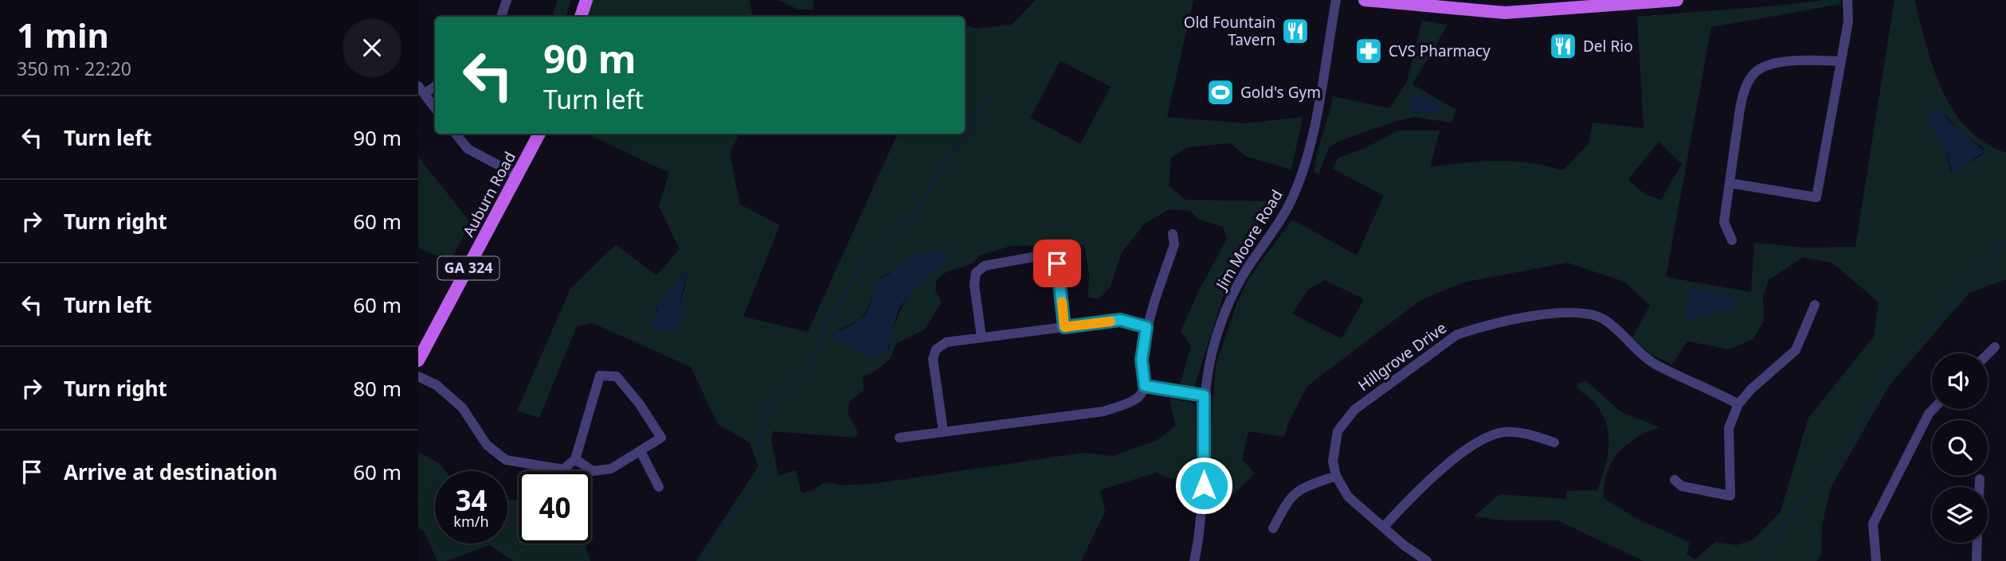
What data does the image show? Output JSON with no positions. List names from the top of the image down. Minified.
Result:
{"streets":{"main road":["Auburn Road","GA 324"],"street":["Jim Moore Road","Hillgrove Drive"]},"places":{"restaurant":["Old Fountain Tavern","Del Rio"],"pharmacy":["CVS Pharmacy"],"sports":["Gold's Gym"]},"page":{"heading":["1 min","350 m · 22:20"],"turn":["90 m","Turn left"],"list":[{"name":"Turn left","value":"90 m"},{"name":"Turn right","value":"60 m"},{"name":"Turn left","value":"60 m"},{"name":"Turn right","value":"80 m"},{"name":"Arrive at destination","value":"60 m"}],"speed":"34 km/h","limit":"40"}}
